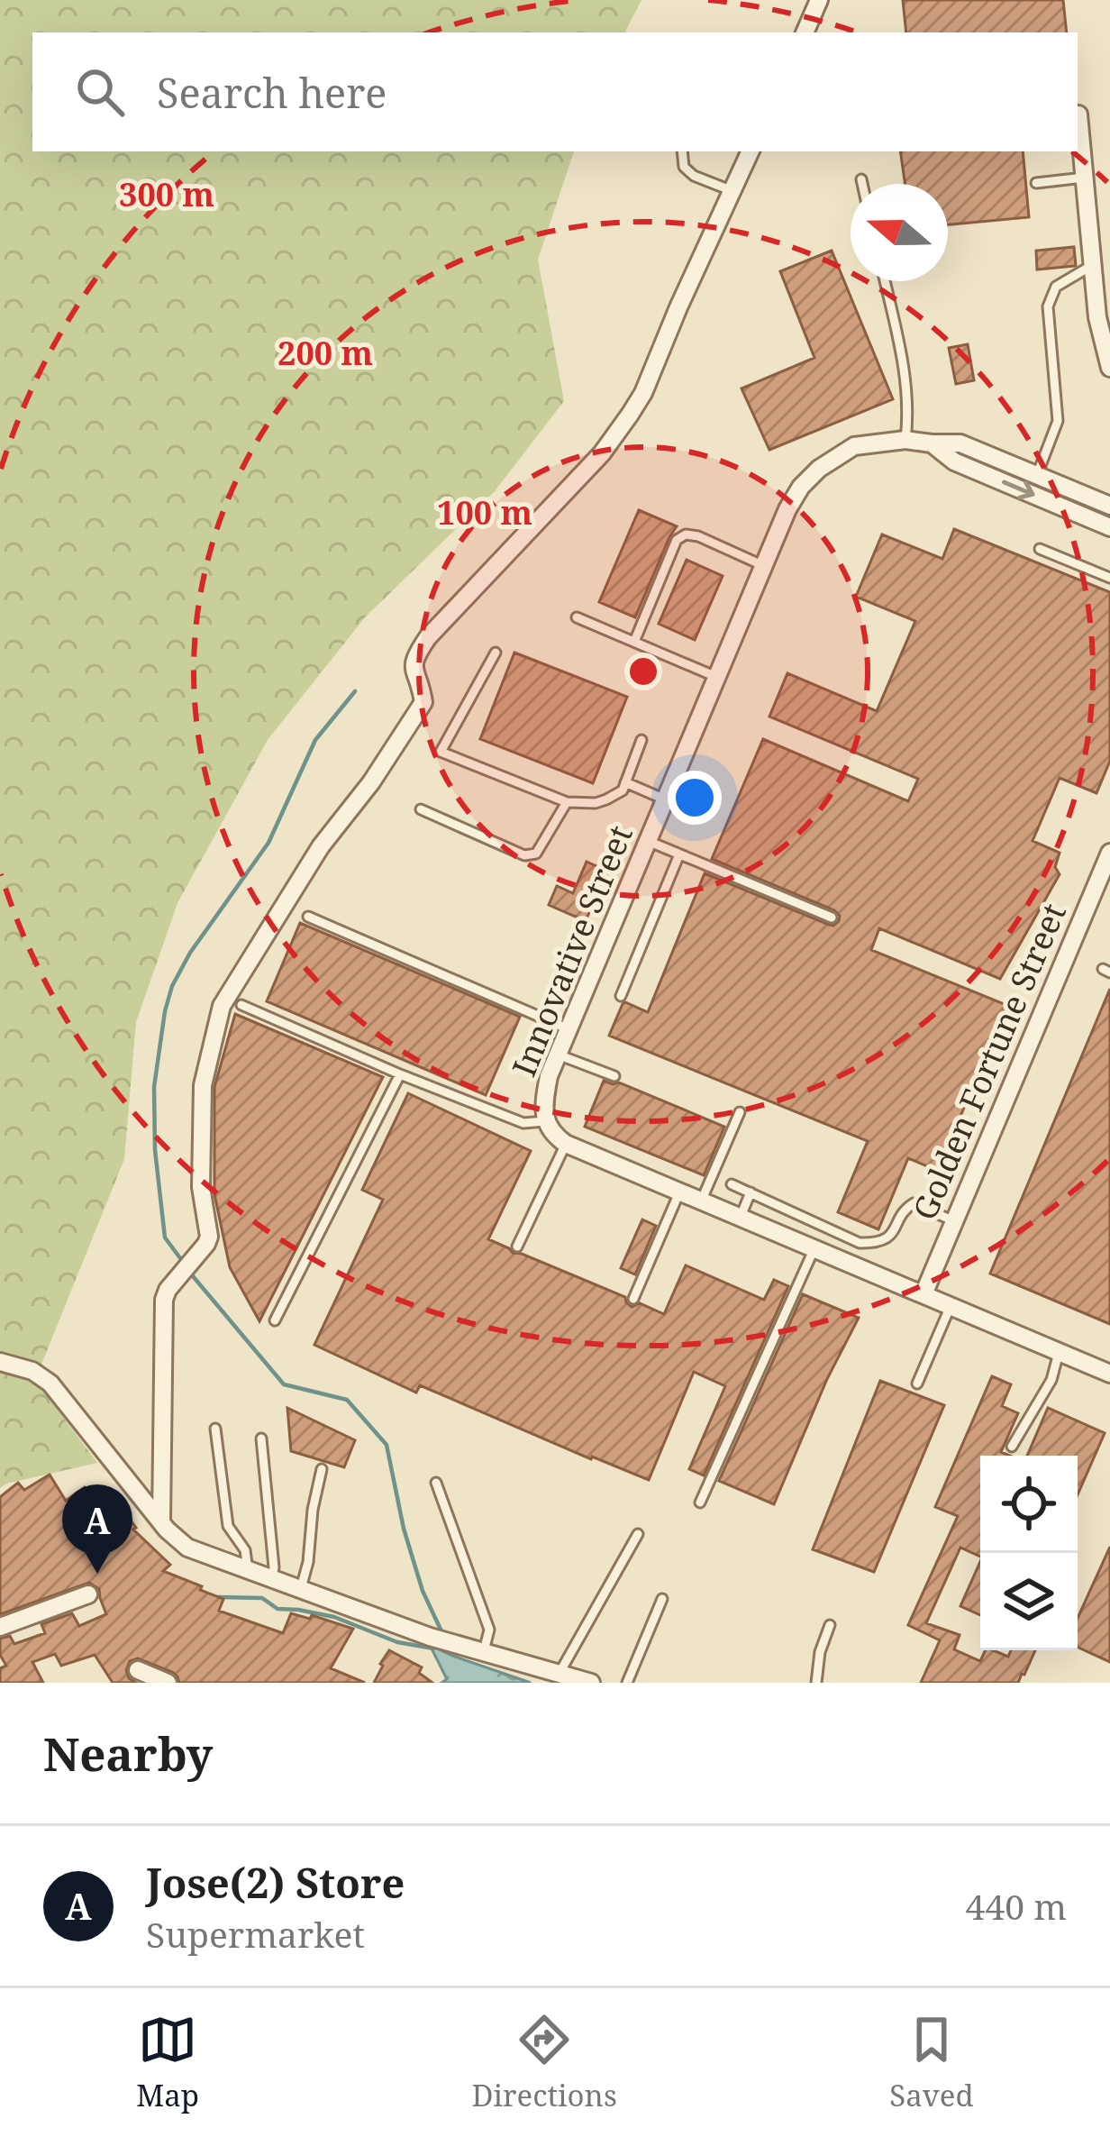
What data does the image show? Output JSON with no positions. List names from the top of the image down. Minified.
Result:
{"streets":{"street":["Innovative Street","Golden Fortune Street"]},"crossings":[["Innovative Street","Golden Fortune Street"]],"north":"left","page":{"search":"Search here","pins":"A","heading":"Nearby","list":[{"mark":"A","name":"Jose(2) Store","note":"Supermarket","value":"440 m"}],"nav":["Map","Directions","Saved"]},"rings":["300 m","200 m","100 m"]}
